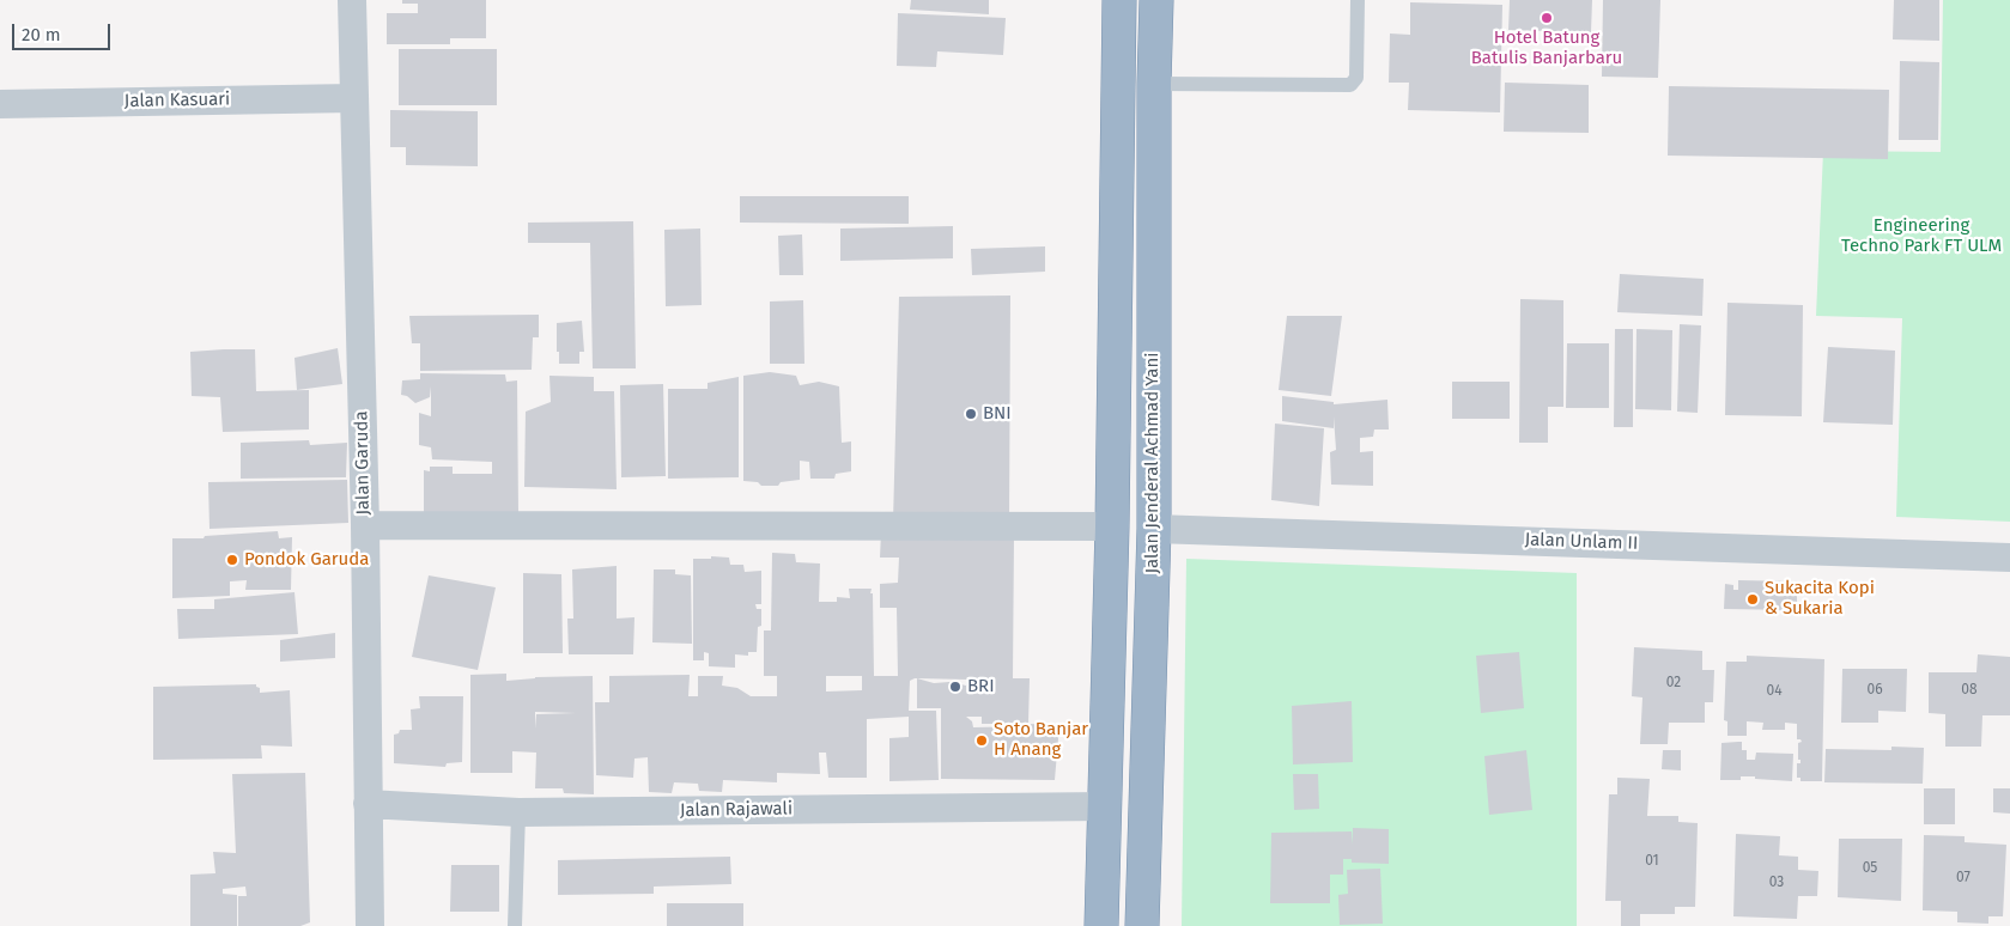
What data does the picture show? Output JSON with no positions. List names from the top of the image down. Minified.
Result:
{"streets":{"highway":["Jalan Jenderal Achmad Yani"],"street":["Jalan Kasuari","Jalan Garuda","Jalan Unlam II","Jalan Rajawali"]},"crossings":[["Jalan Kasuari","Jalan Garuda"],["Jalan Garuda","Jalan Rajawali"],["Jalan Jenderal Achmad Yani","Jalan Unlam II"]],"parks":["Engineering Techno Park FT ULM"],"places":["Hotel Batung Batulis Banjarbaru","BNI","Pondok Garuda","Sukacita Kopi & Sukaria","BRI","Soto Banjar H Anang"],"house_numbers":["02","06","08","04","01","05","07","03"],"scale_bar":"20 m"}
